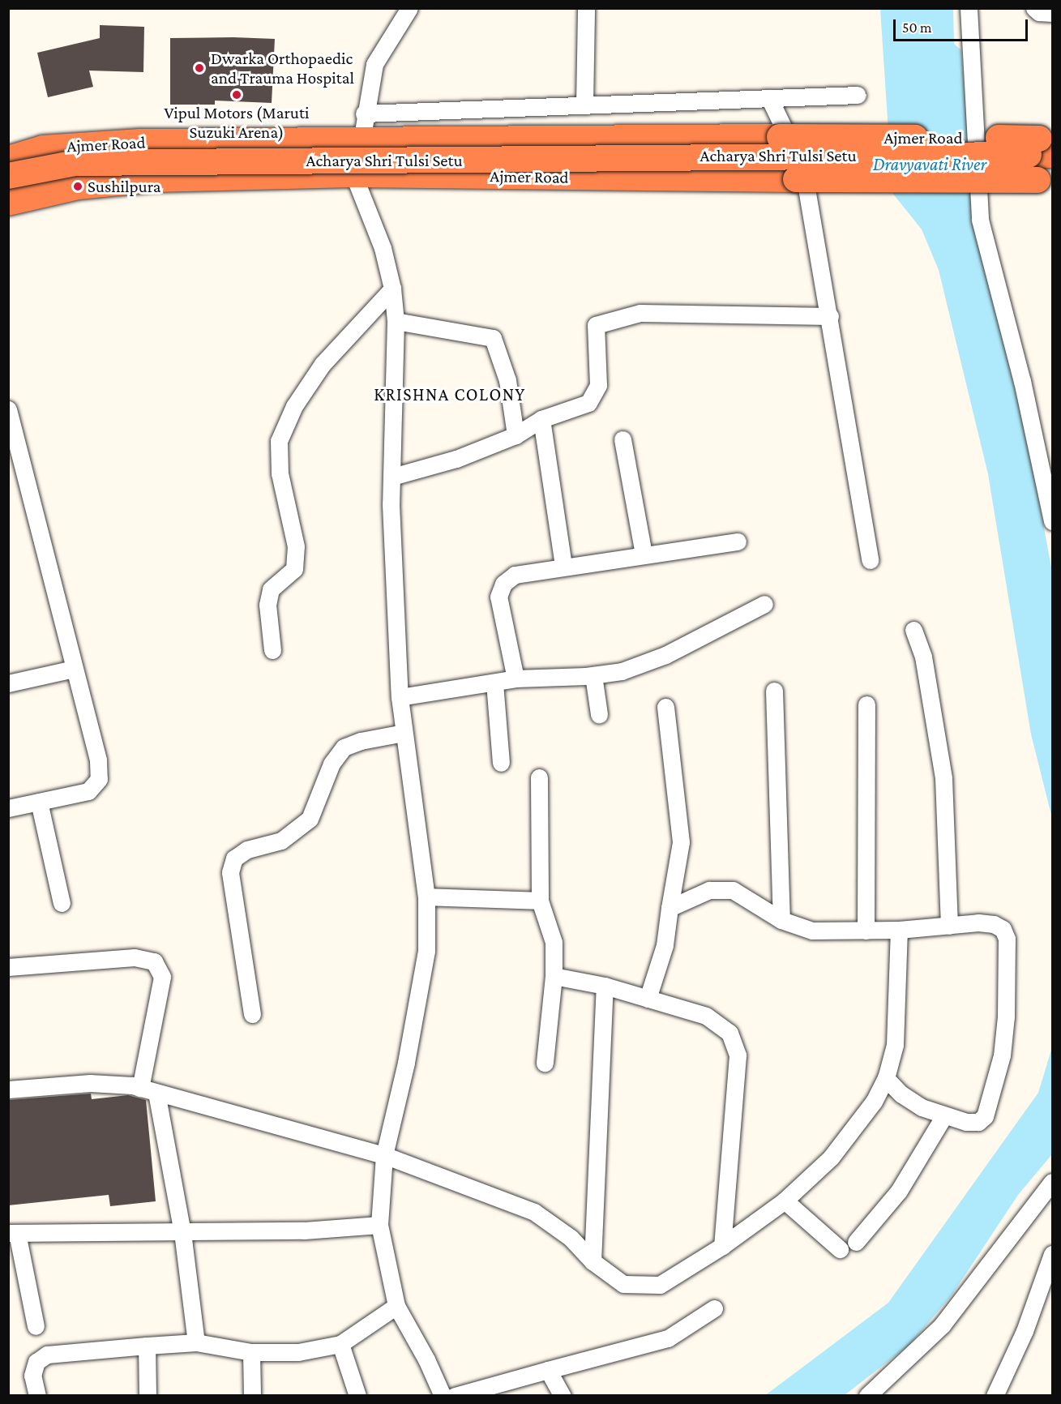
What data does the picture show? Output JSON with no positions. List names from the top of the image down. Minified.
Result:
{"streets":{"highway":["Ajmer Road","Acharya Shri Tulsi Setu"]},"crossings":[["Ajmer Road","Acharya Shri Tulsi Setu"]],"districts":["KRISHNA COLONY"],"water":["Dravyavati River"],"places":["Dwarka Orthopaedic and Trauma Hospital","Vipul Motors (Maruti Suzuki Arena)","Sushilpura"],"scale_bar":"50 m"}
